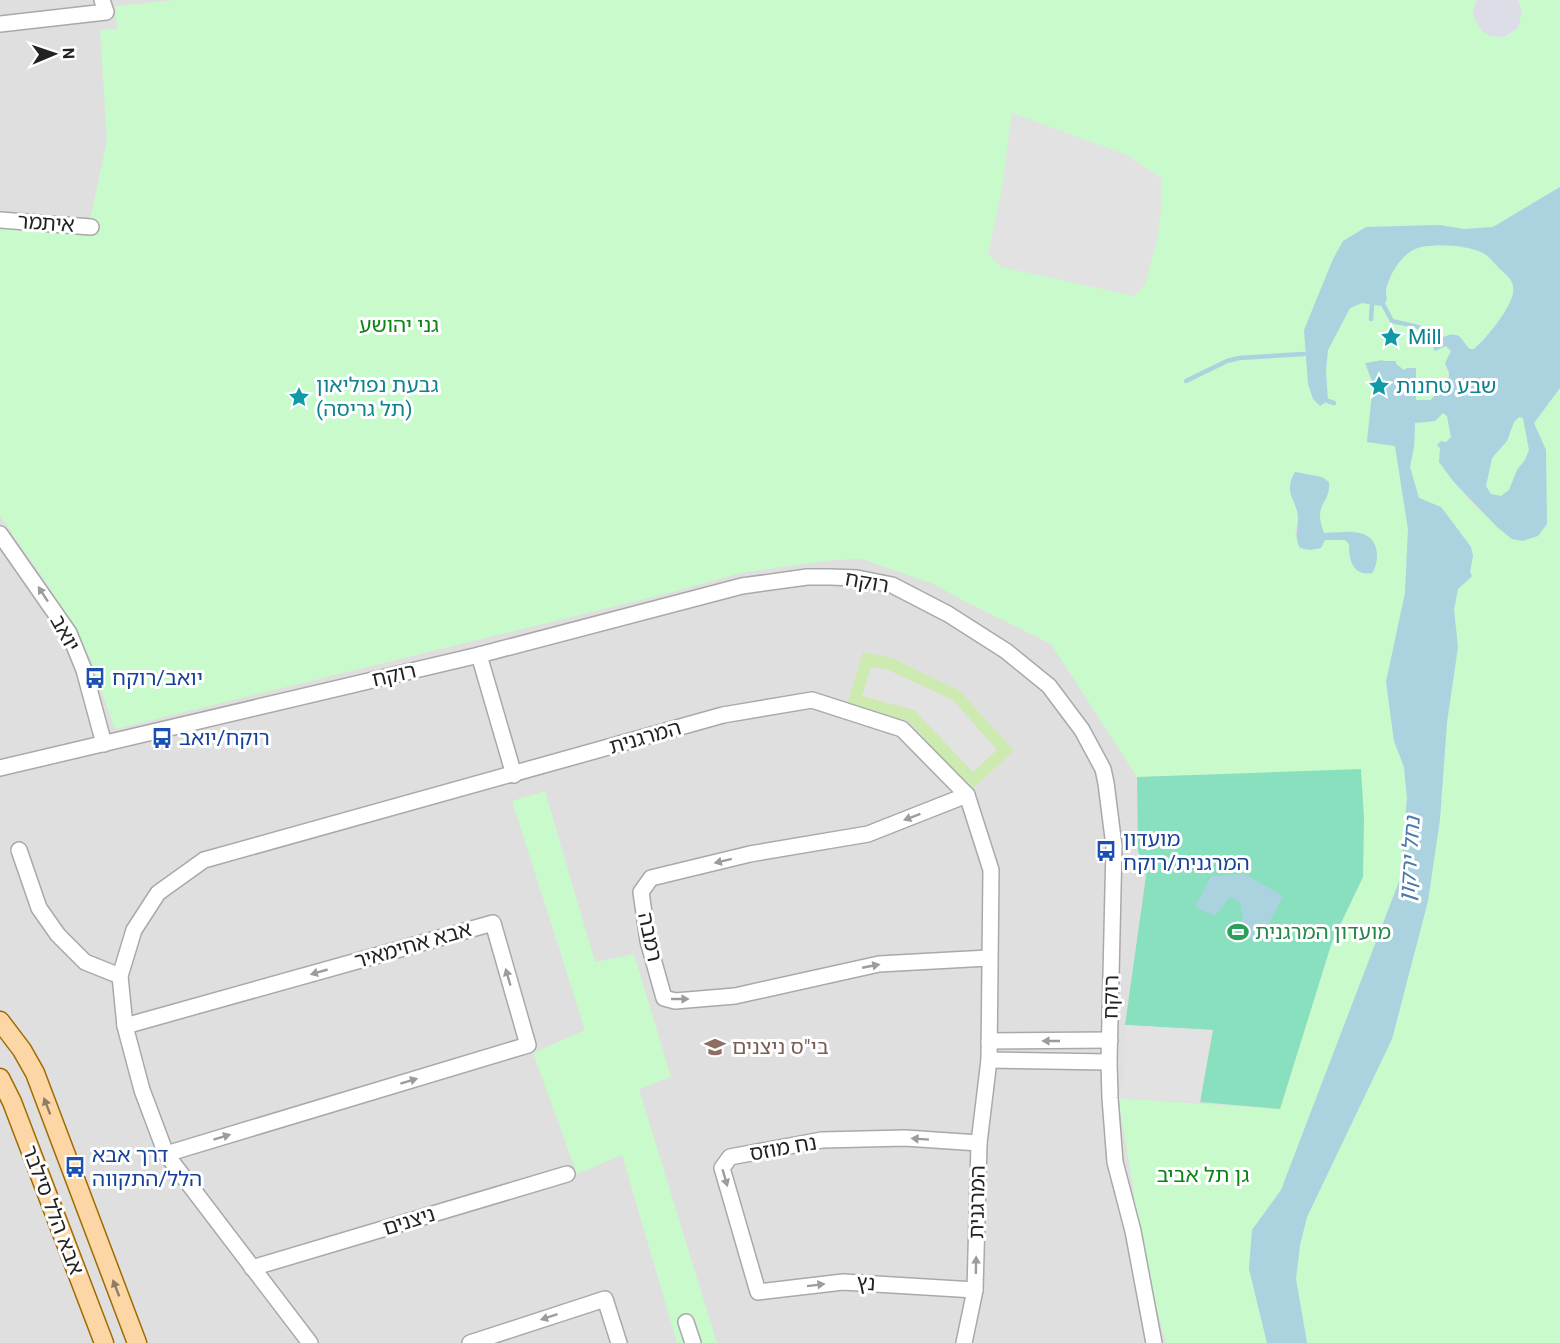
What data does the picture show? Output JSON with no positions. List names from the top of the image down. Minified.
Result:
{"streets":{"main road":["אבא הלל סילבר"],"street":["איתמר","רוקח","יואב","המרגנית","רמבה","אבא אחימאיר","נח מוזס","ניצנים","נץ"]},"crossings":[["רוקח","יואב"],["המרגנית","רמבה"],["המרגנית","נח מוזס"],["המרגנית","נץ"],["נח מוזס","נץ"]],"one_way":["יואב","נץ"],"water":["נחל ירקון"],"parks":["גני יהושע","גן תל אביב"],"places":{"place":["Mill","שבע טחנות","גבעת נפוליאון (תל גריסה)"],"bus stop":["יואב/רוקח","רוקח/יואב","מועדון המרגנית/רוקח","דרך אבא הלל/התקווה"],"sports":["מועדון המרגנית"],"school or university":["בי\"ס ניצנים"]},"north":"right"}
